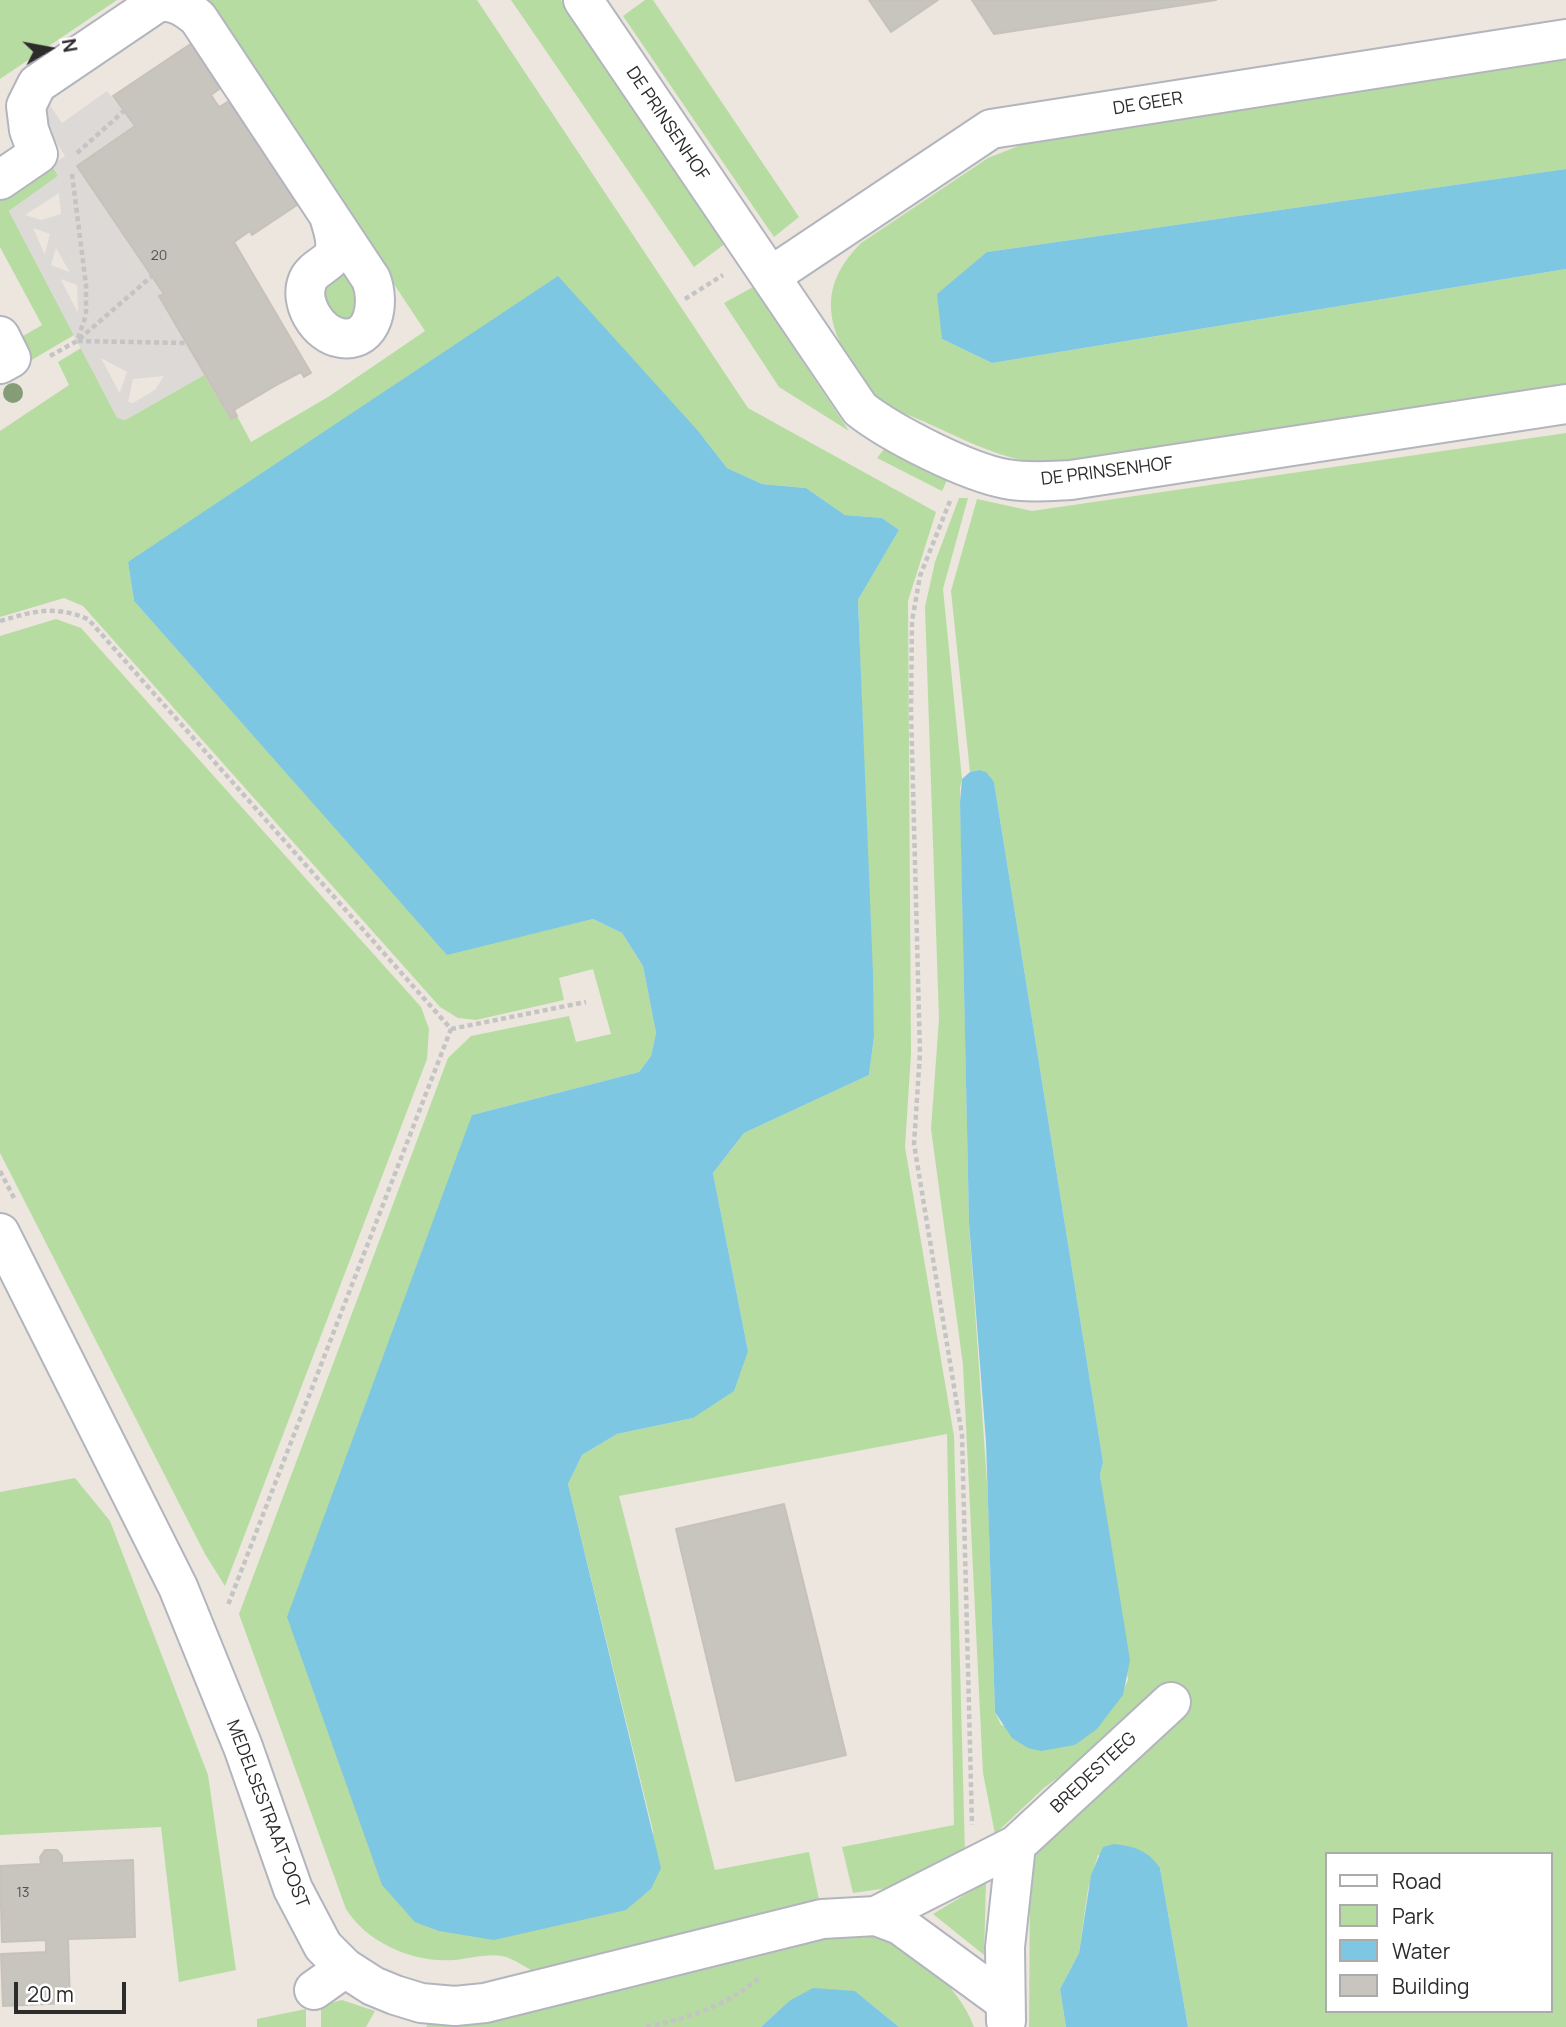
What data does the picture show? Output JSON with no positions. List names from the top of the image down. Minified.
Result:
{"streets":{"street":["DE GEER","DE PRINSENHOF","BREDESTEEG","MEDELSESTRAAT-OOST"]},"crossings":[["DE GEER","DE PRINSENHOF"],["BREDESTEEG","MEDELSESTRAAT-OOST"]],"house_numbers":["20","13"],"legend":["Road","Park","Water","Building"],"scale_bar":"20 m","north":"right"}
